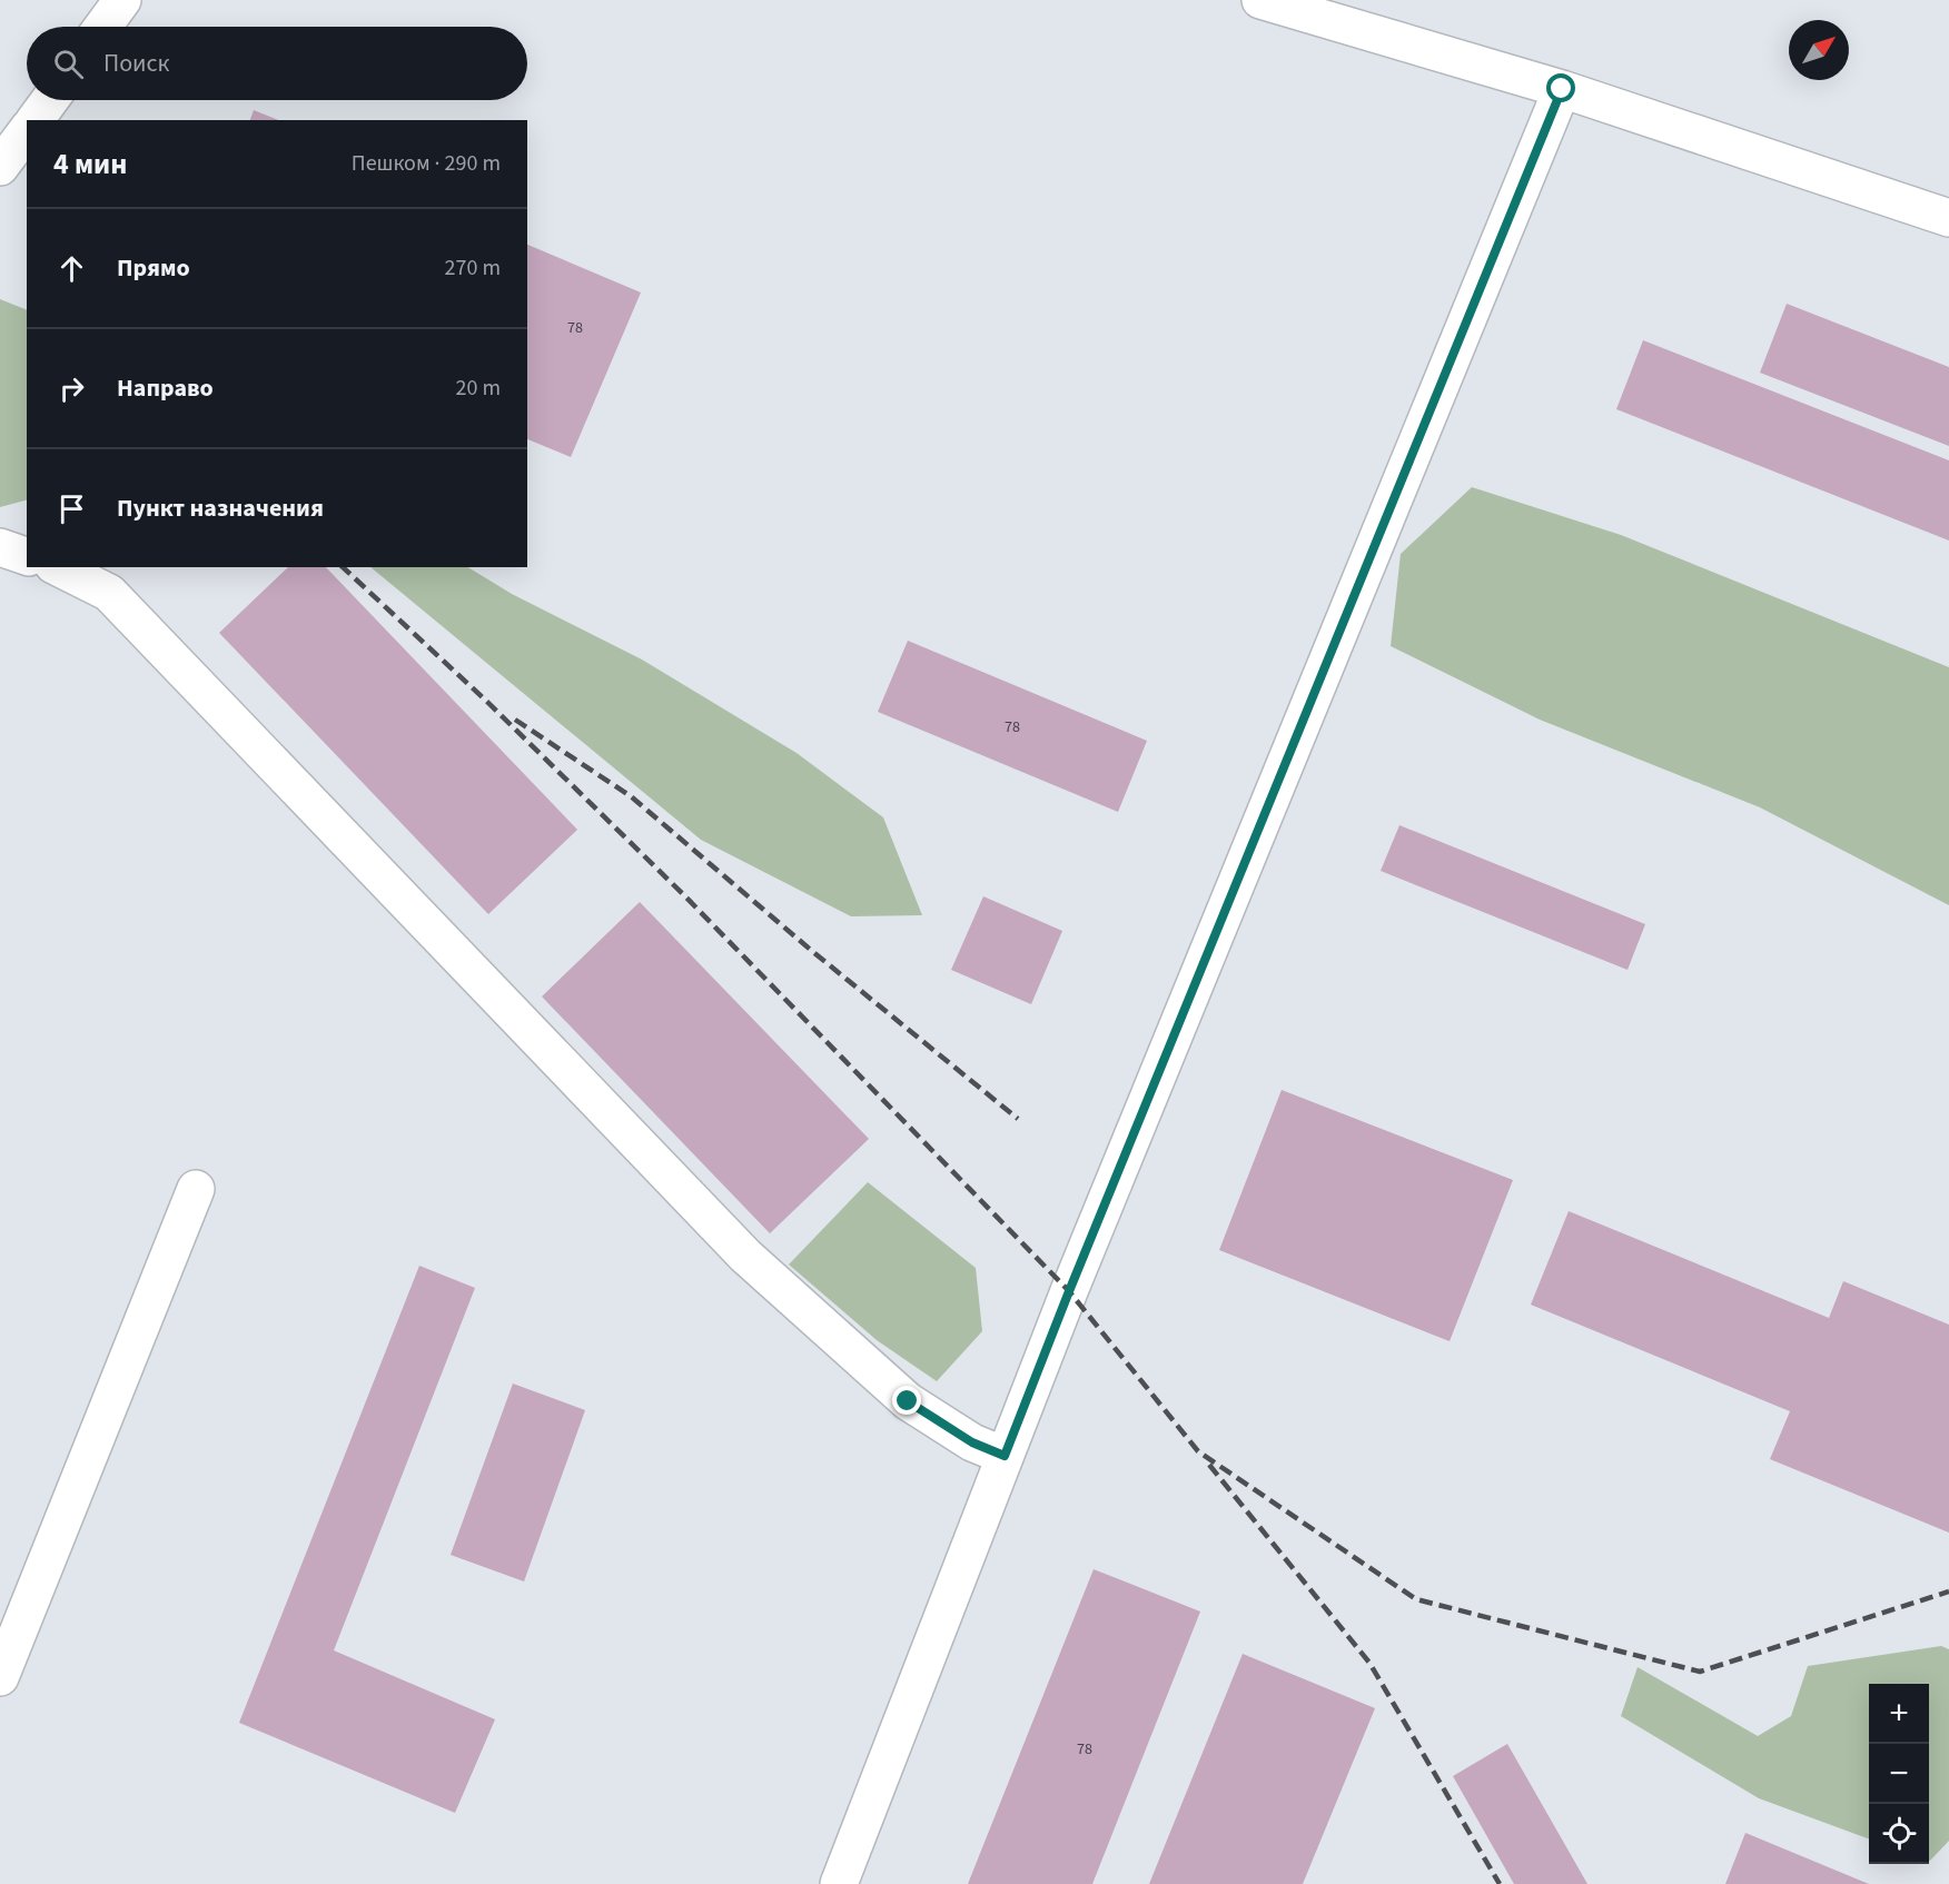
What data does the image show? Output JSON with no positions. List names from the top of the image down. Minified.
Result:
{"house_numbers":["78","78","78"],"north":"top right","page":{"search":"Поиск","heading":["4 мин","Пешком · 290 m"],"list":[["Прямо","270 m"],["Направо","20 m"],"Пункт назначения"],"map_buttons":["+","−"]}}
